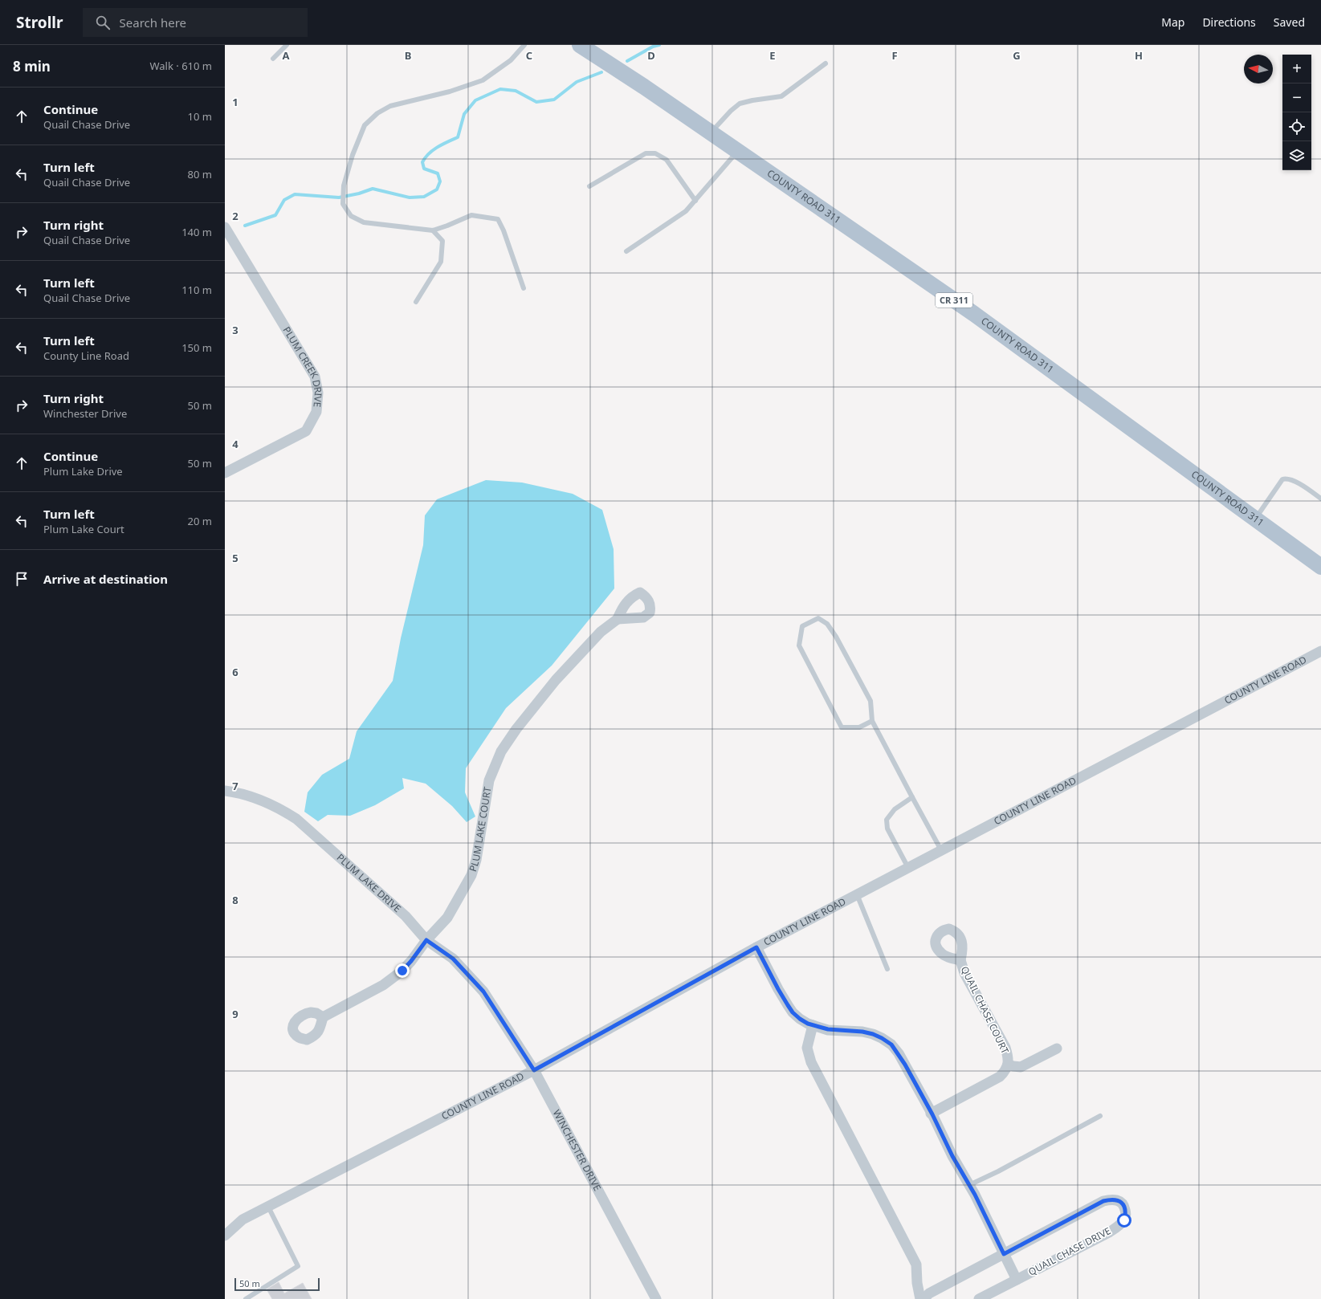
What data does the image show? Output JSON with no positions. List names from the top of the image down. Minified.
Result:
{"streets":{"main road":["COUNTY ROAD 311","CR 311"],"street":["PLUM CREEK DRIVE","COUNTY LINE ROAD","PLUM LAKE COURT","PLUM LAKE DRIVE","QUAIL CHASE COURT","WINCHESTER DRIVE","QUAIL CHASE DRIVE"]},"crossings":[["COUNTY LINE ROAD","WINCHESTER DRIVE"],["PLUM LAKE COURT","PLUM LAKE DRIVE"],["PLUM LAKE DRIVE","WINCHESTER DRIVE"]],"scale_bar":"50 m","north":"left","page":{"header":"Strollr","search":"Search here","nav":["Map","Directions","Saved"],"heading":["8 min","Walk · 610 m"],"map_buttons":["+","−"],"list":[["Continue","Quail Chase Drive","10 m"],["Turn left","Quail Chase Drive","80 m"],["Turn right","Quail Chase Drive","140 m"],["Turn left","Quail Chase Drive","110 m"],["Turn left","County Line Road","150 m"],["Turn right","Winchester Drive","50 m"],["Continue","Plum Lake Drive","50 m"],["Turn left","Plum Lake Court","20 m"],"Arrive at destination"],"scale":"50 m"},"grid":{"columns":["A","B","C","D","E","F","G","H"],"rows":["1","2","3","4","5","6","7","8","9"]}}
